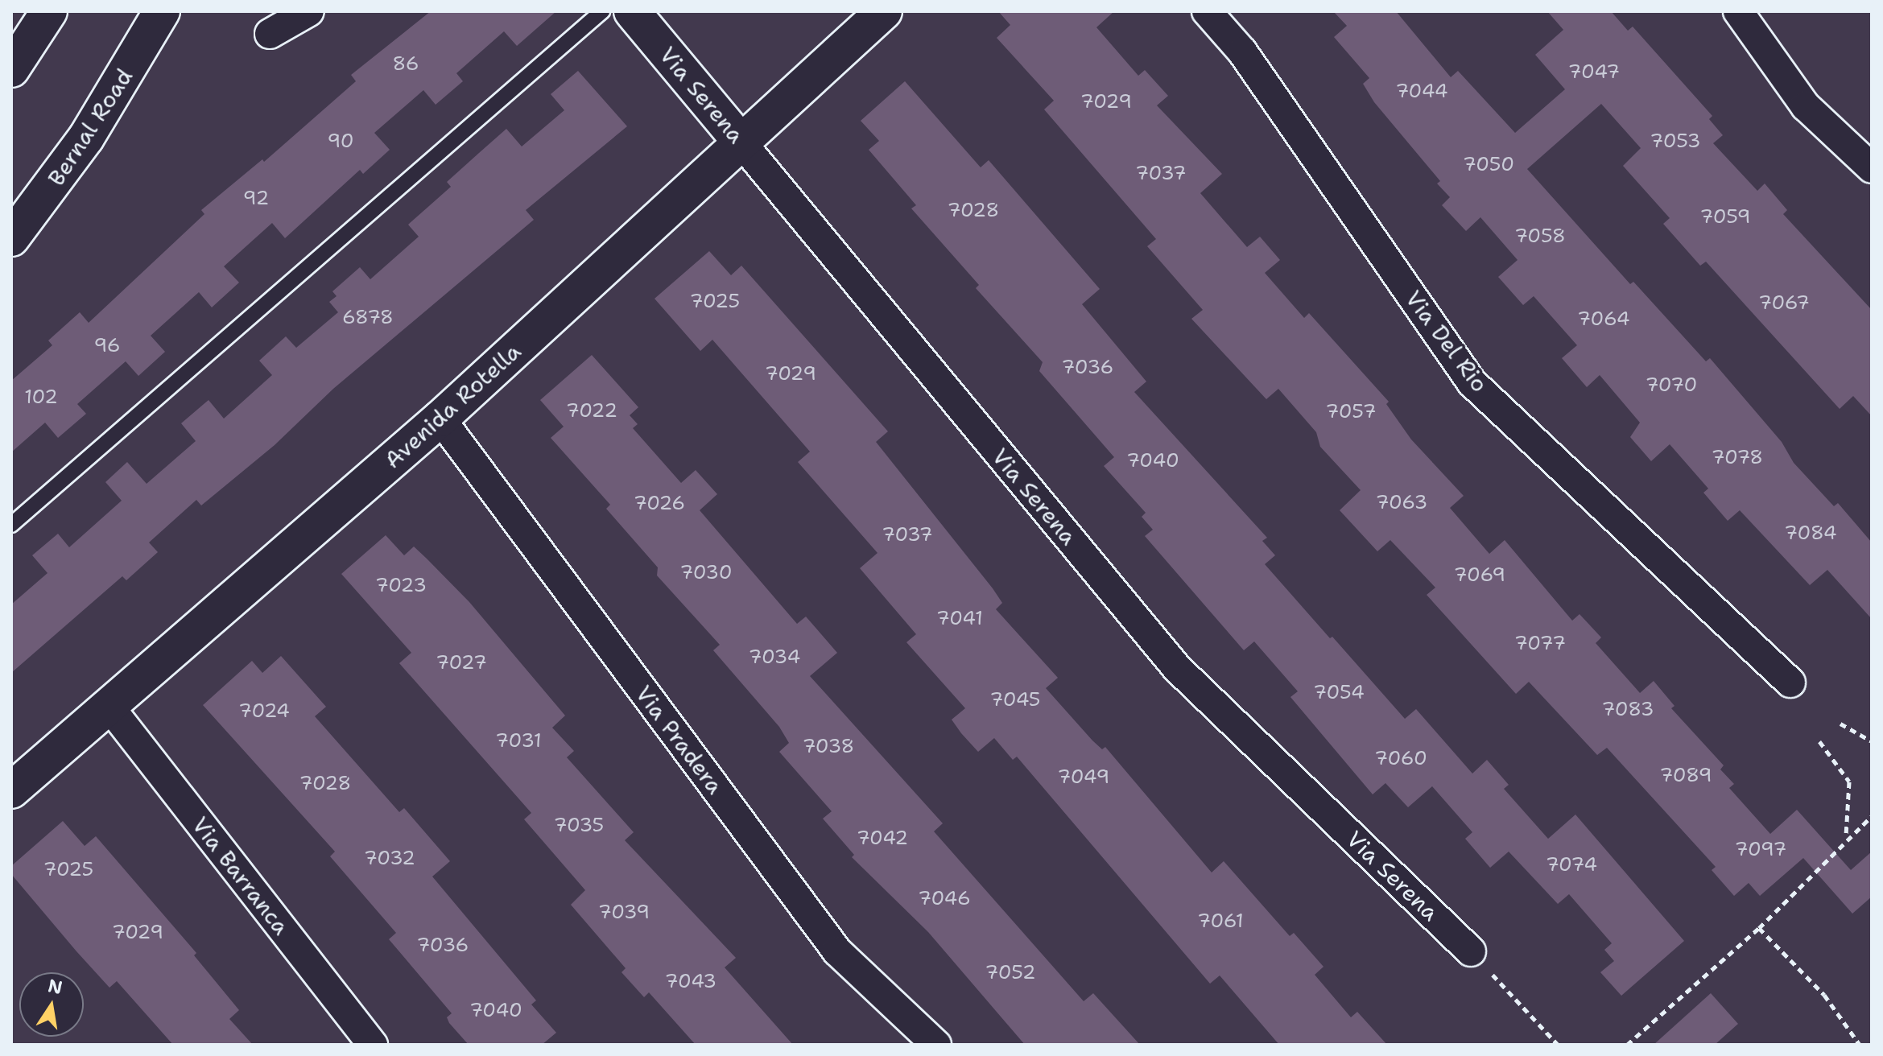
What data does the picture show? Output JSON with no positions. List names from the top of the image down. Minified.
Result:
{"streets":{"street":["Via Serena","Bernal Road","Via Del Rio","Avenida Rotella","Via Pradera","Via Barranca"]},"crossings":[["Via Serena","Avenida Rotella"],["Avenida Rotella","Via Pradera"],["Avenida Rotella","Via Barranca"]],"house_numbers":["86","7047","7044","7029","90","7053","7050","7037","92","7028","7059","7058","7025","7067","6878","7064","96","7036","7029","7070","102","7022","7057","7078","7040","7063","7026","7084","7037","7030","7069","7023","7041","7077","7034","7027","7054","7045","7083","7024","7031","7038","7060","7089","7049","7028","7035","7042","7097","7032","7074","7025","7046","7039","7061","7029","7036","7052","7043","7040"],"north":"top"}
